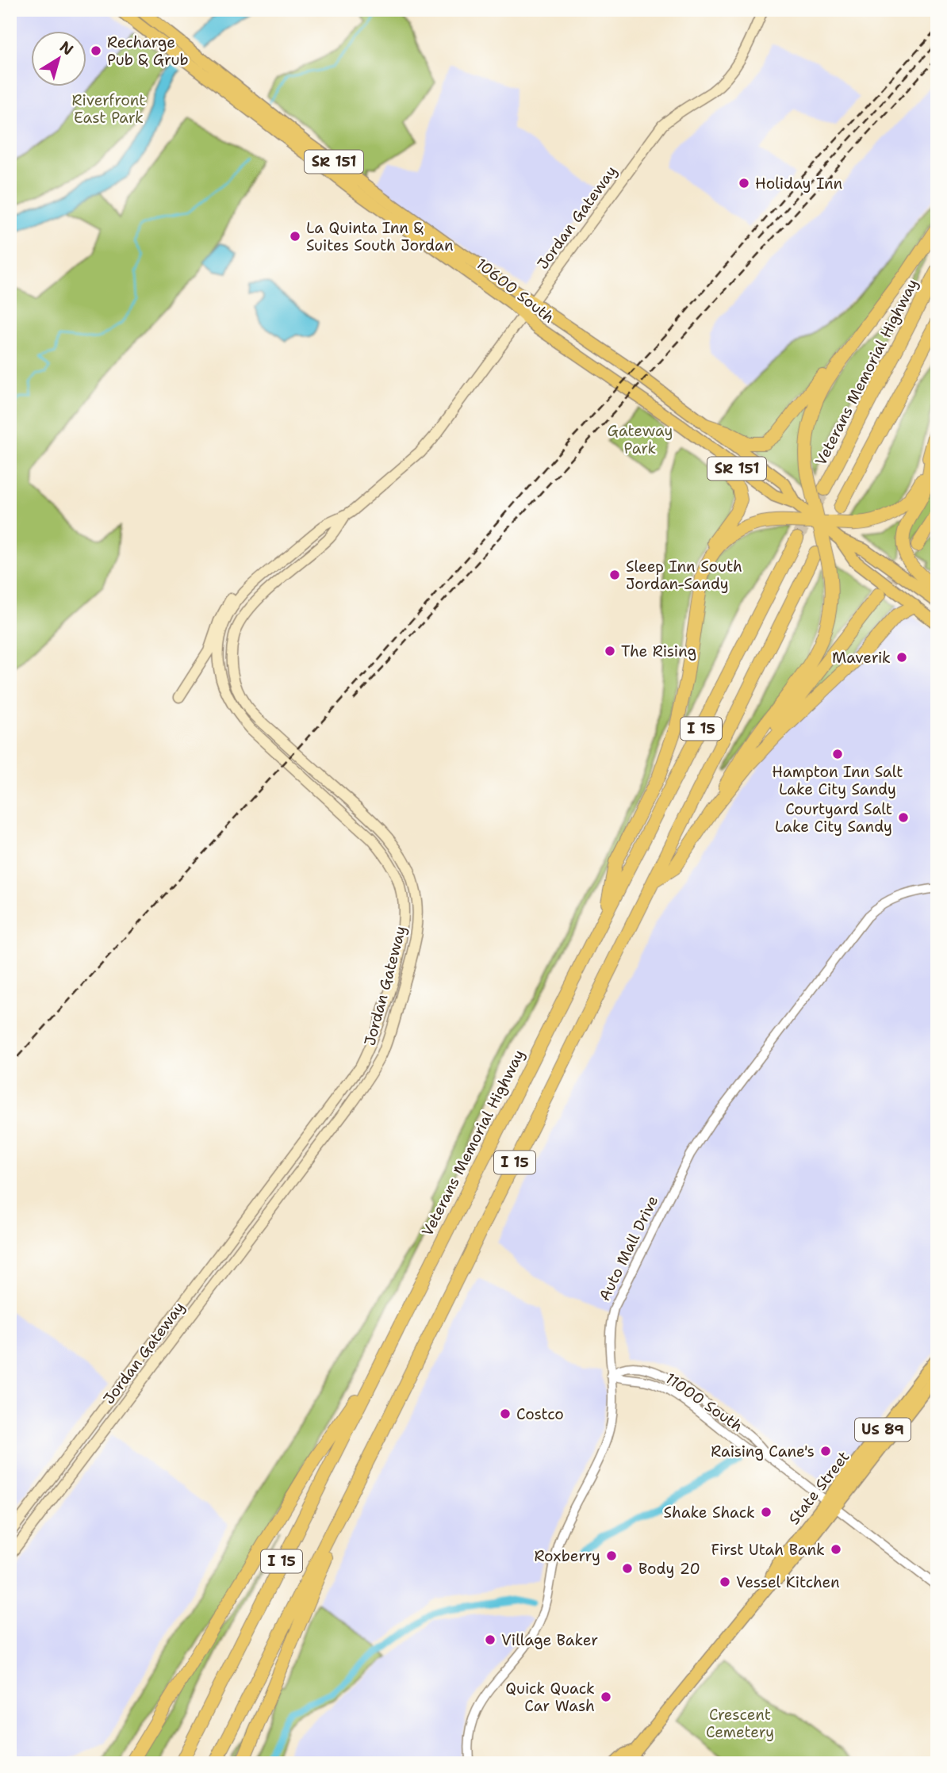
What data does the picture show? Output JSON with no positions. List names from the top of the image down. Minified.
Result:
{"streets":{"highway":["Veterans Memorial Highway","I 15"],"main road":["SR 151","Jordan Gateway","10600 South","US 89","State Street"],"street":["Auto Mall Drive","11000 South"]},"crossings":[["Jordan Gateway","10600 South"],["Auto Mall Drive","11000 South"],["11000 South","State Street"]],"parks":["Riverfront East Park","Gateway Park","Crescent Cemetery"],"places":["Recharge Pub & Grub","Holiday Inn","La Quinta Inn & Suites South Jordan","Sleep Inn South Jordan-Sandy","The Rising","Maverik","Hampton Inn Salt Lake City Sandy","Courtyard Salt Lake City Sandy","Costco","Raising Cane's","Shake Shack","First Utah Bank","Roxberry","Body 20","Vessel Kitchen","Village Baker","Quick Quack Car Wash"],"north":"top right"}
